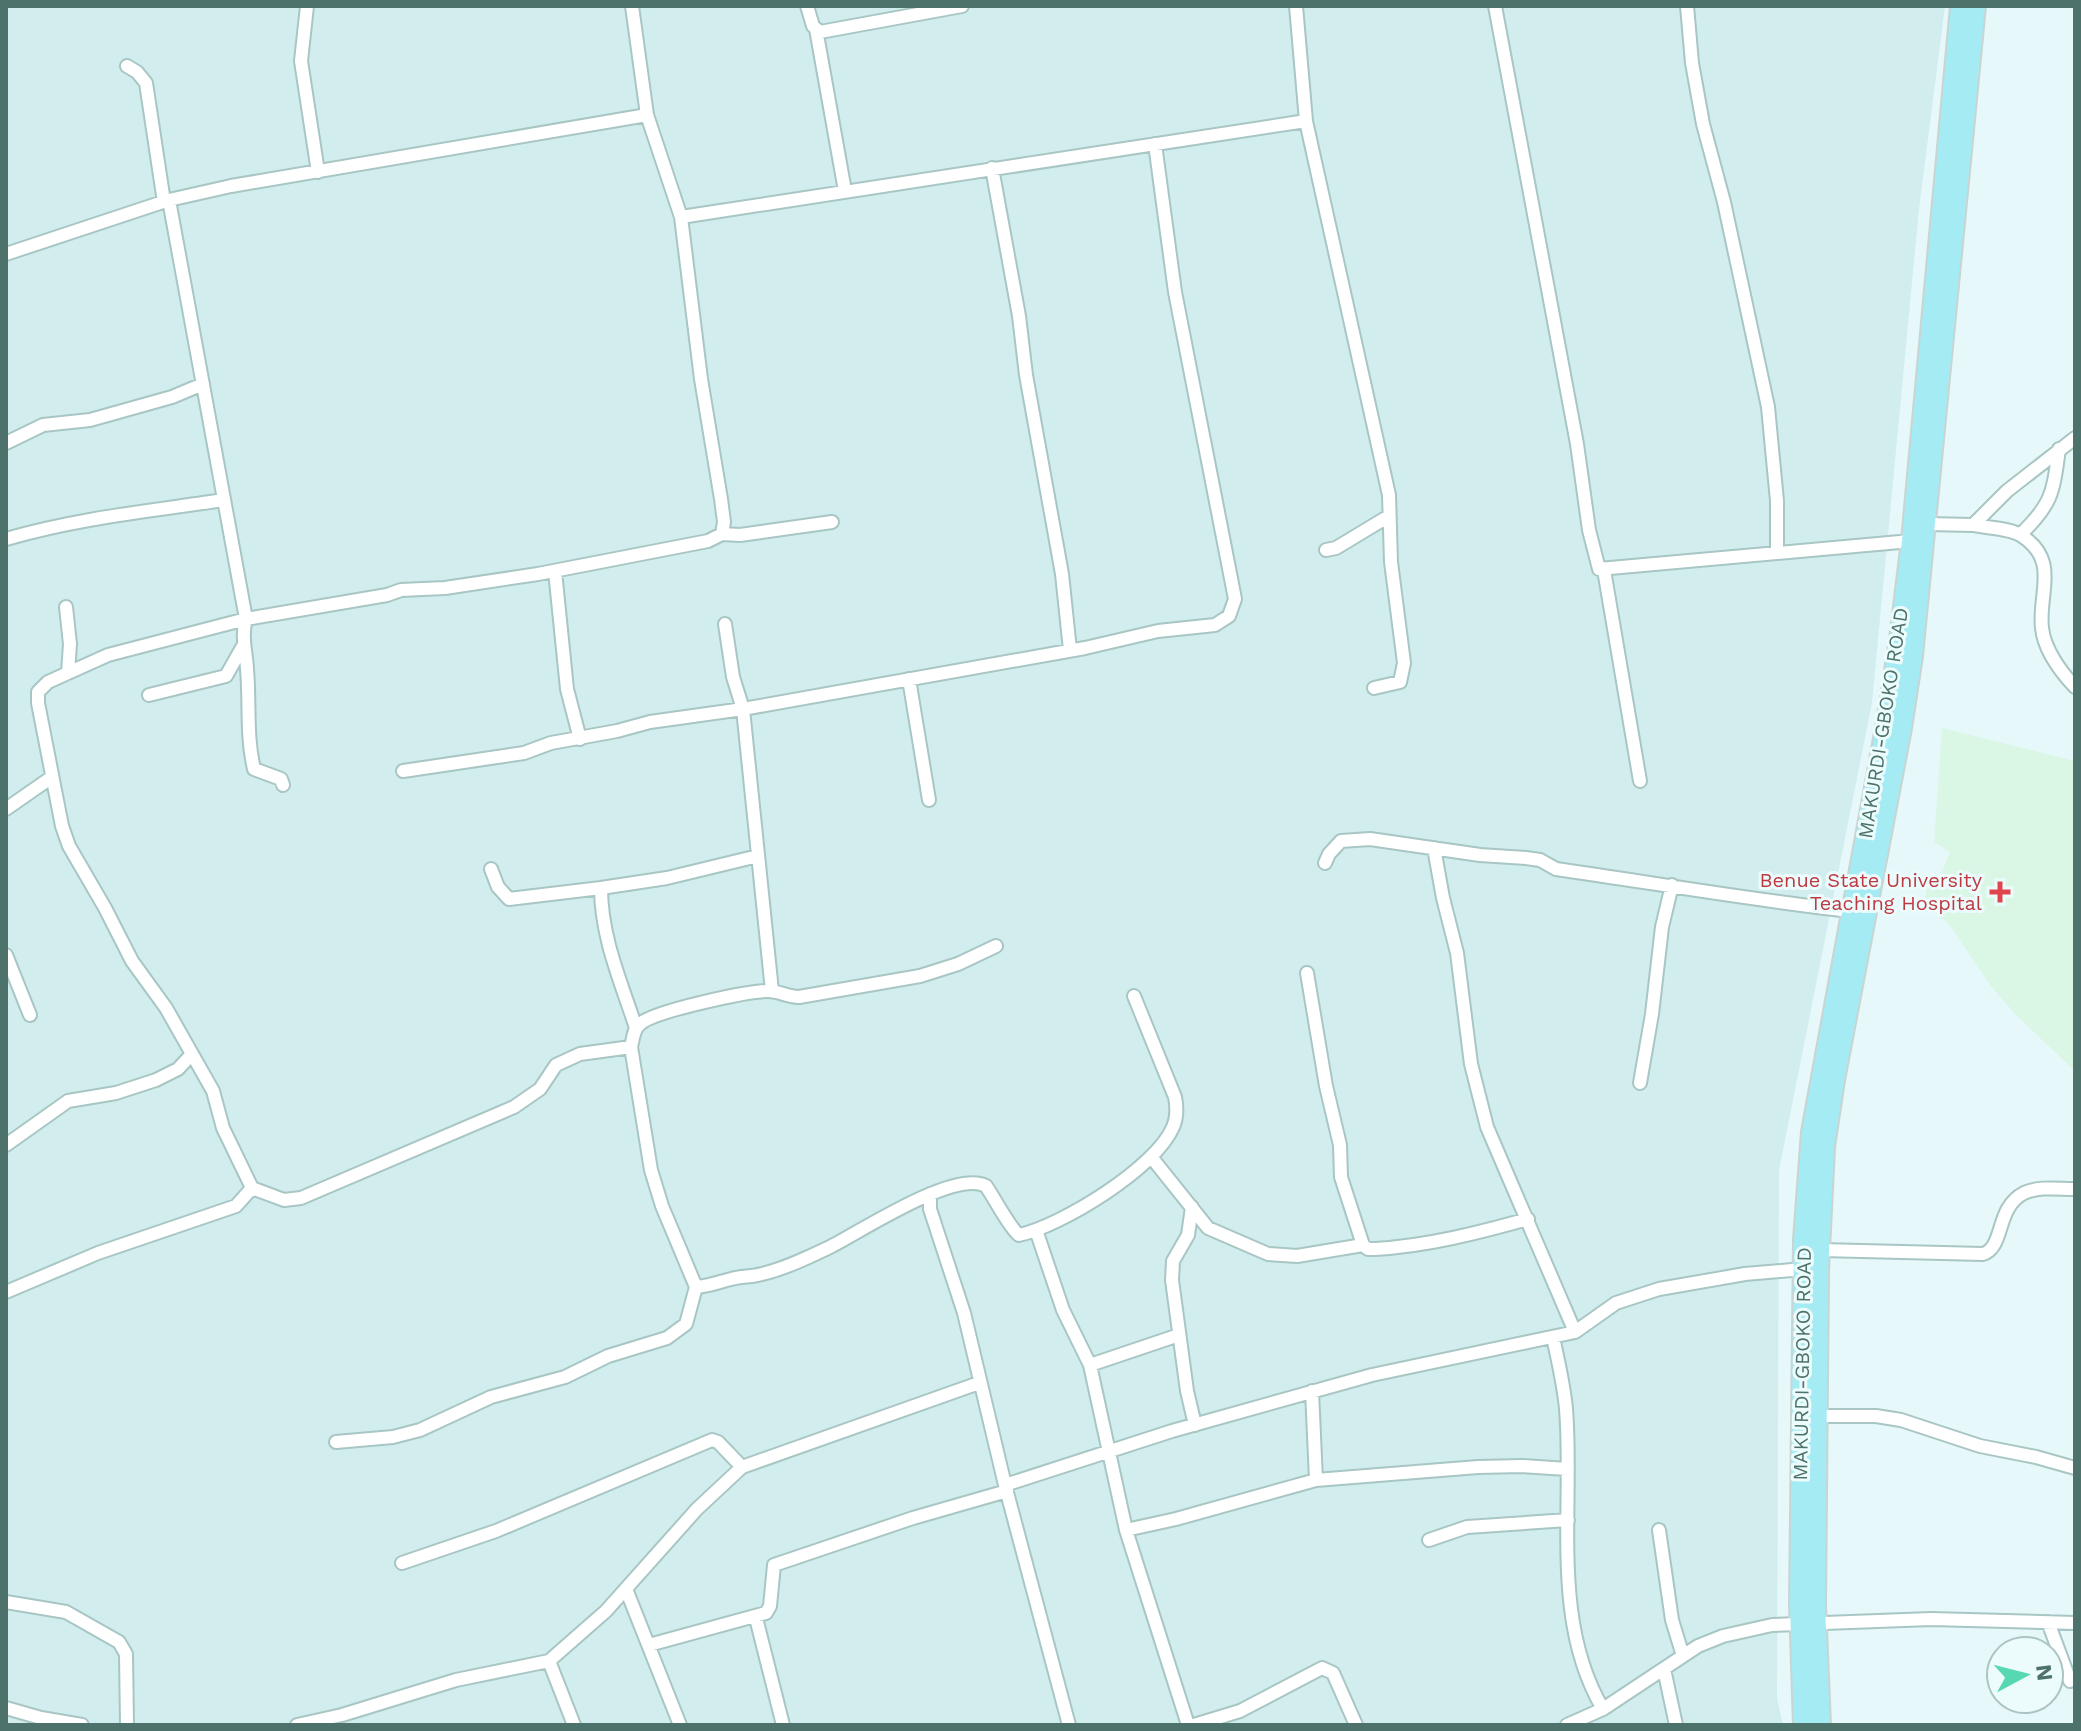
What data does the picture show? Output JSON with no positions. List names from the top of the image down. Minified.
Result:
{"streets":{"main road":["MAKURDI-GBOKO ROAD"]},"places":{"health":["Benue State University Teaching Hospital"]},"north":"right"}
